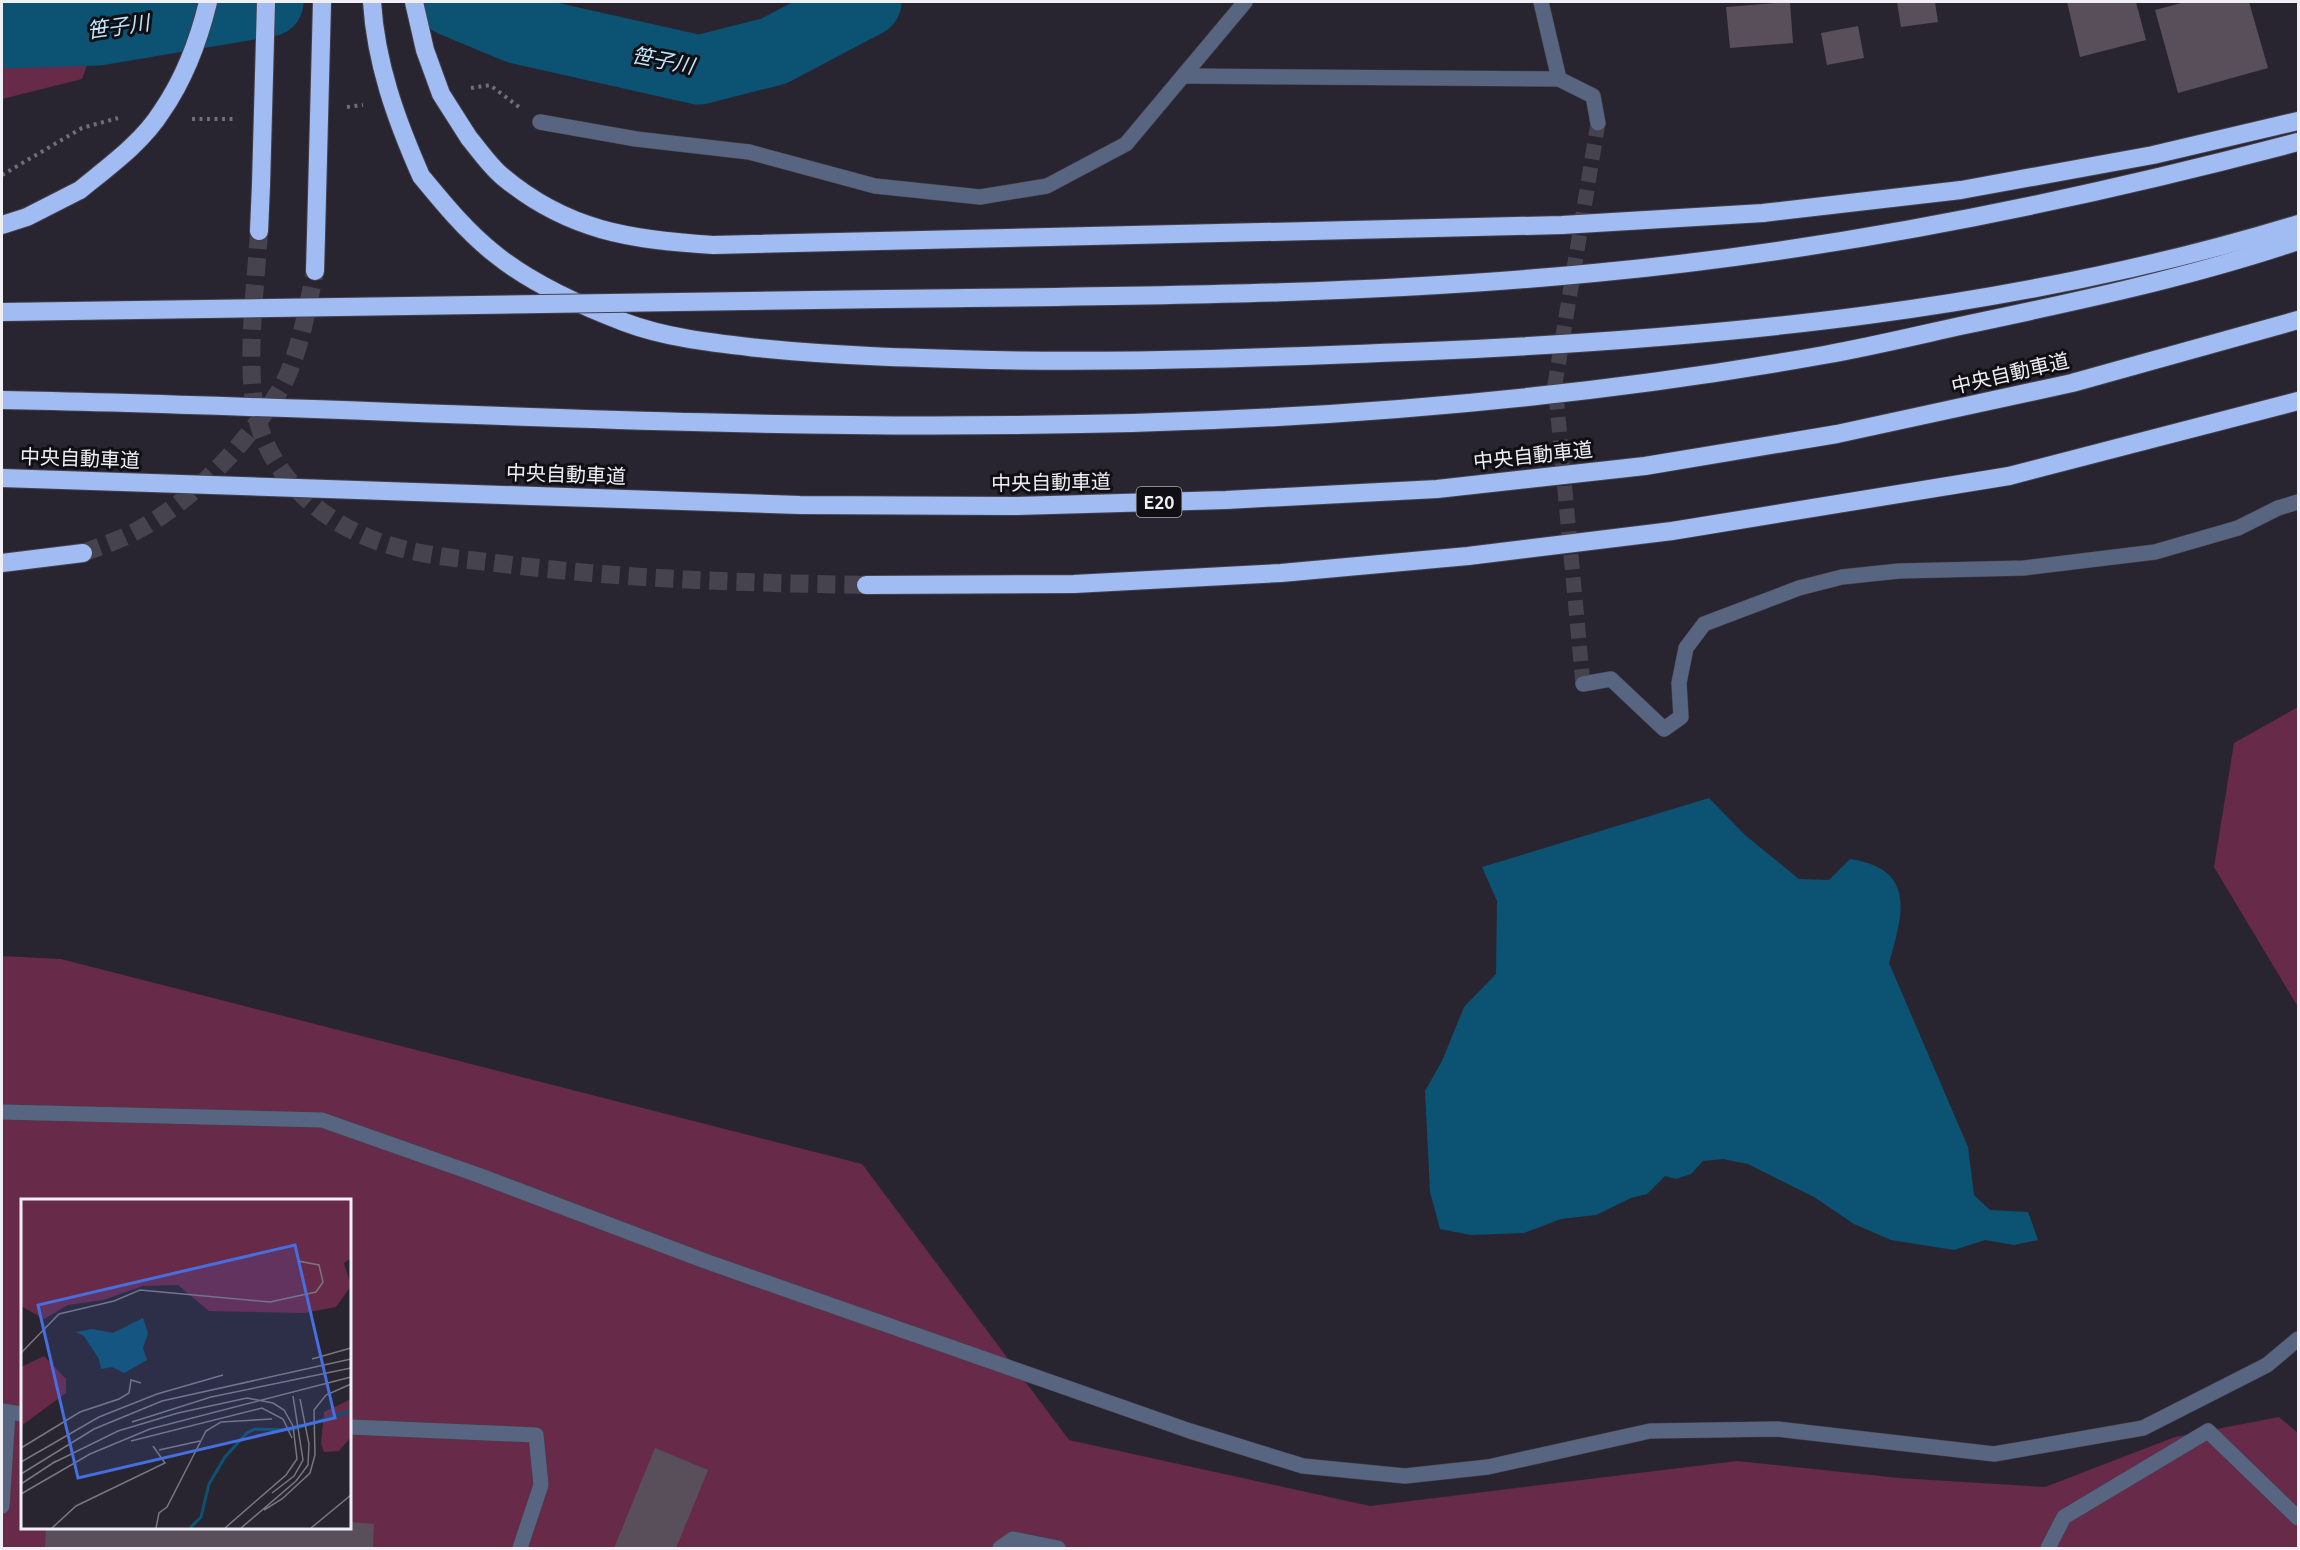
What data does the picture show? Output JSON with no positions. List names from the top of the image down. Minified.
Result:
{"streets":{"highway":["中央自動車道","E20"]},"water":["笹子川"]}
